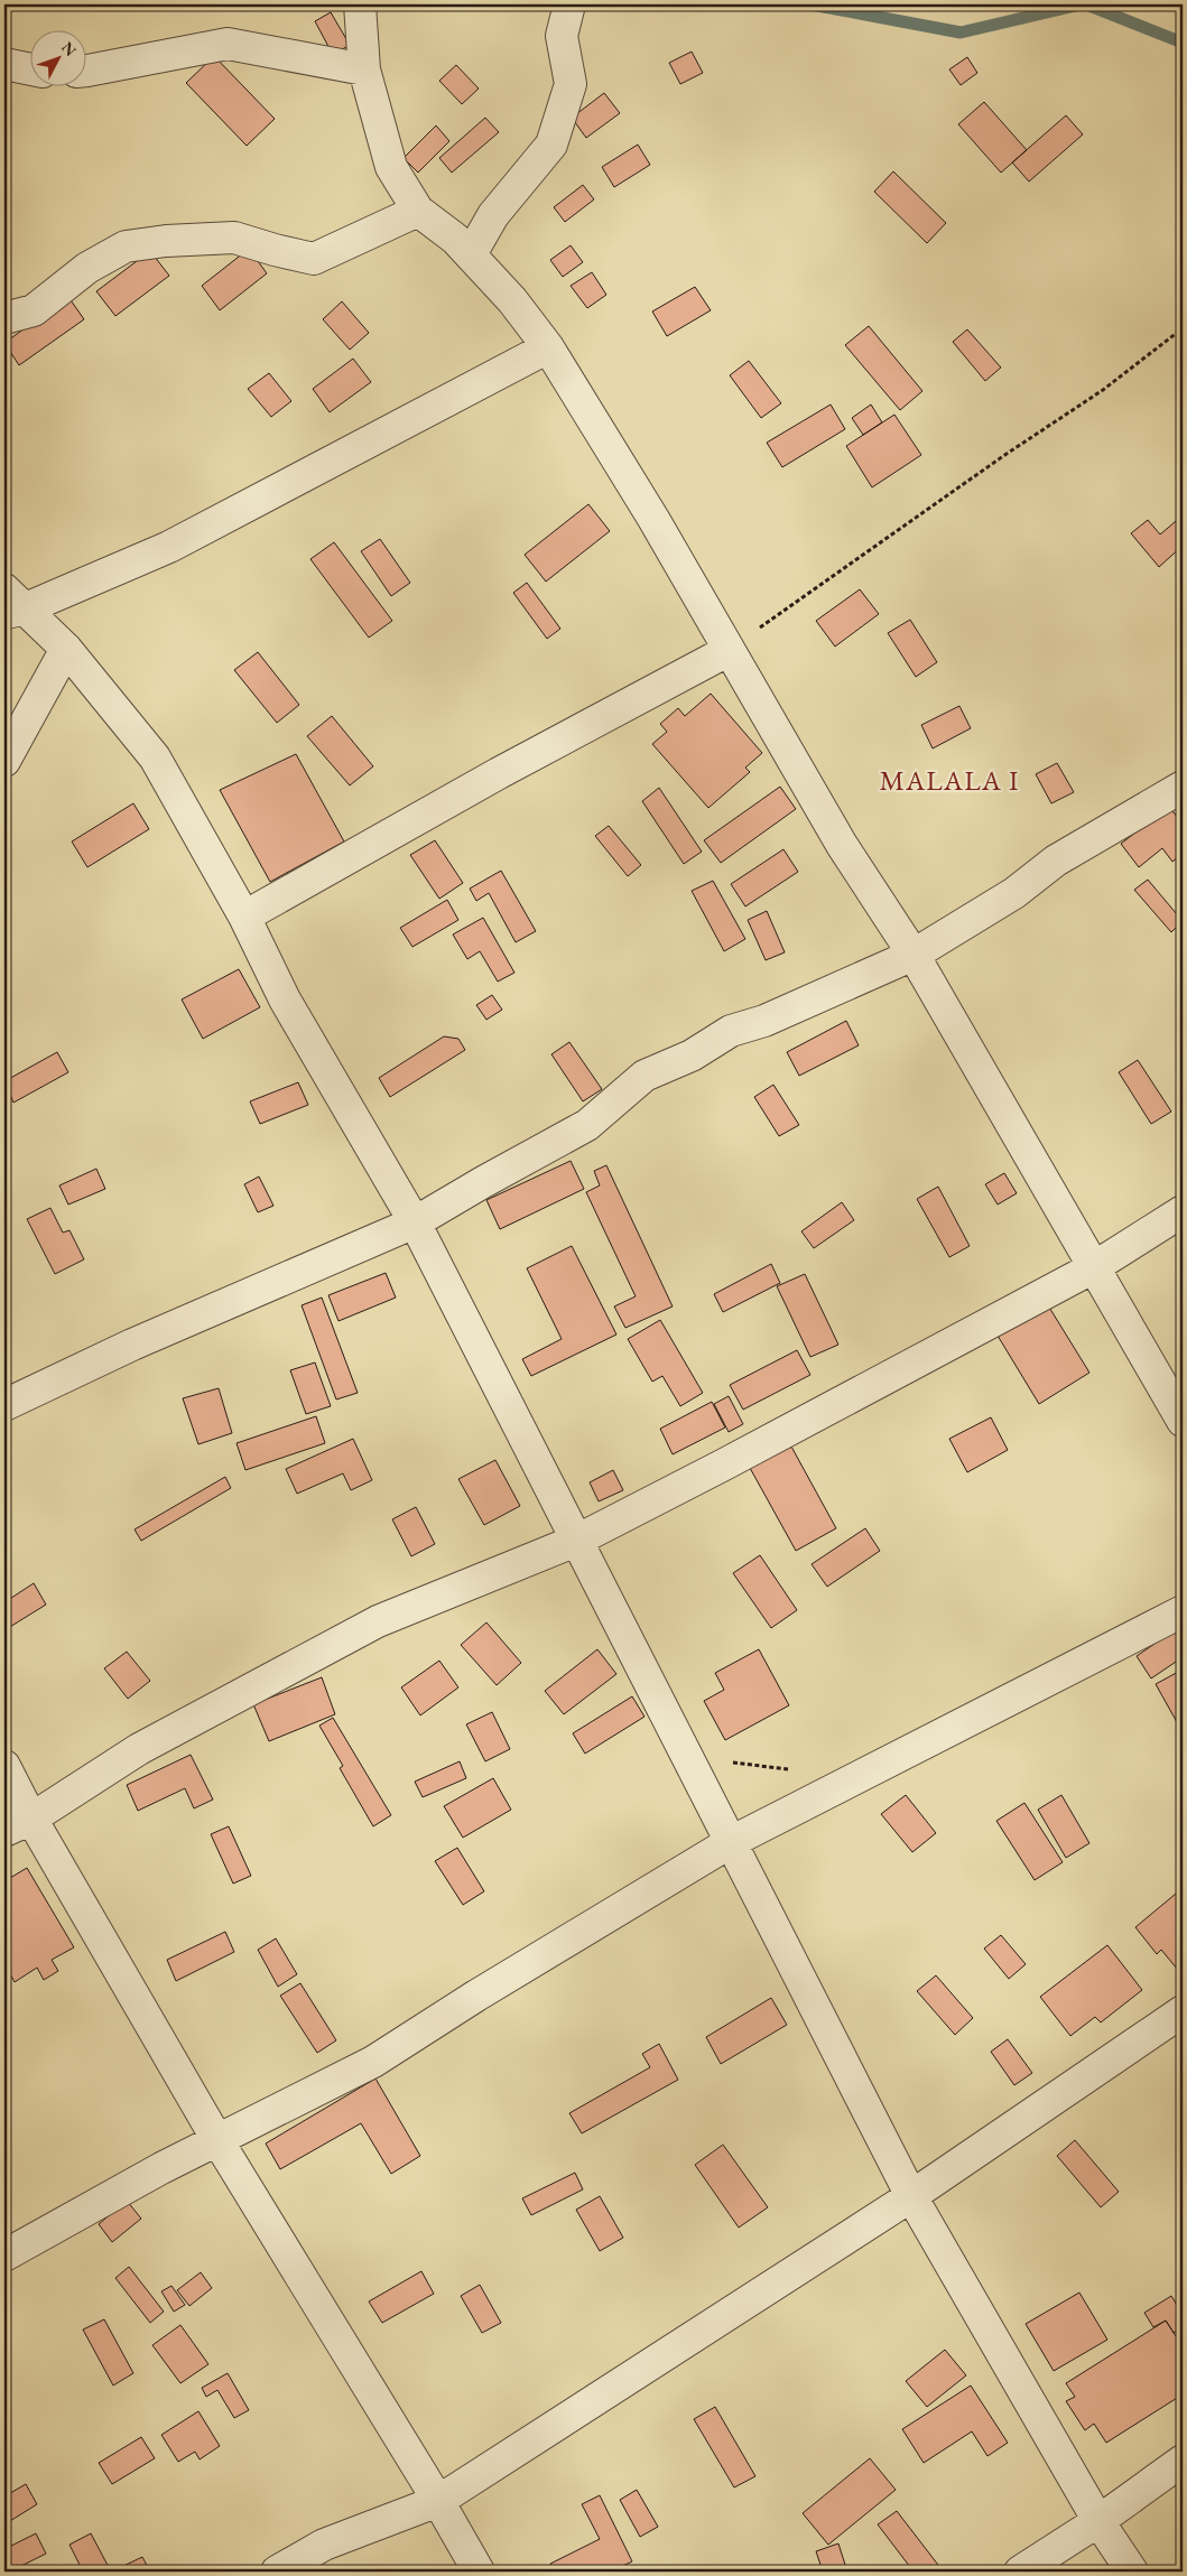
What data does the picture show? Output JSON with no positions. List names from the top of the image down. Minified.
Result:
{"districts":["MALALA I"],"north":"top right"}
